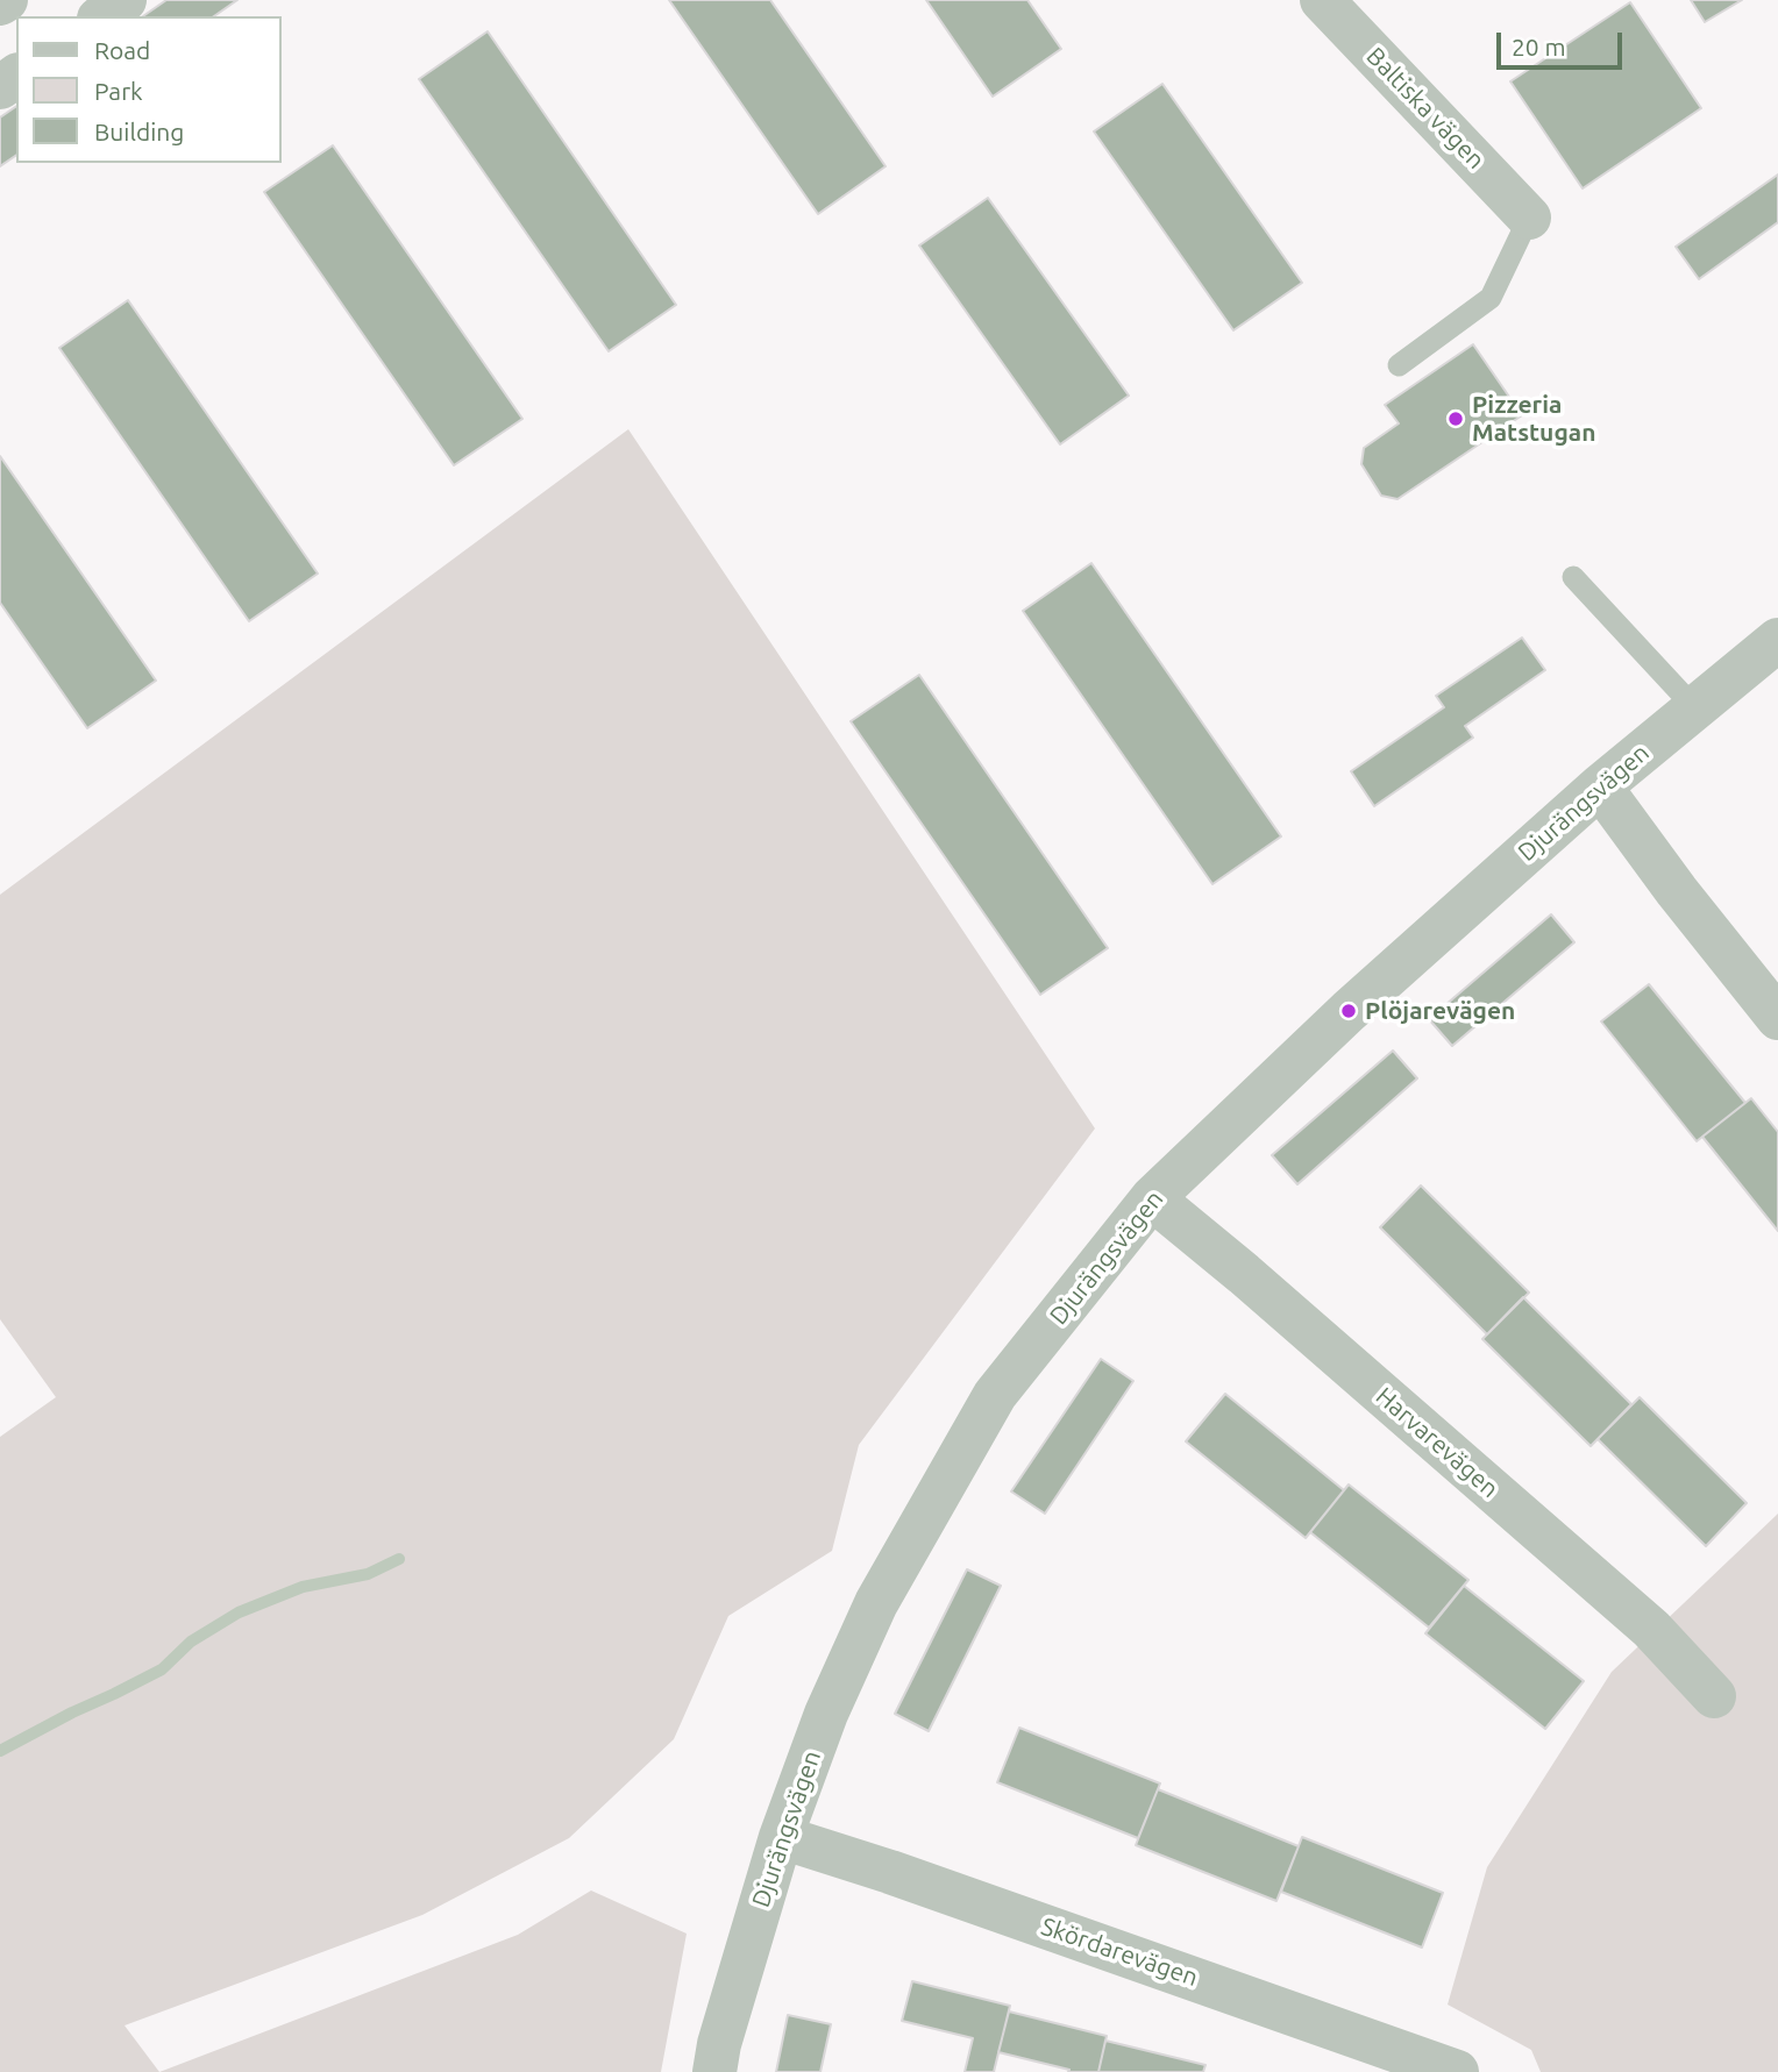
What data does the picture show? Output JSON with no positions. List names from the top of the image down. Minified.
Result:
{"streets":{"street":["Baltiska vägen","Djurängsvägen","Harvarevägen","Skördarevägen"]},"crossings":[["Djurängsvägen","Harvarevägen"],["Djurängsvägen","Skördarevägen"]],"places":["Pizzeria Matstugan","Plöjarevägen"],"legend":["Road","Park","Building"],"scale_bar":"20 m"}
